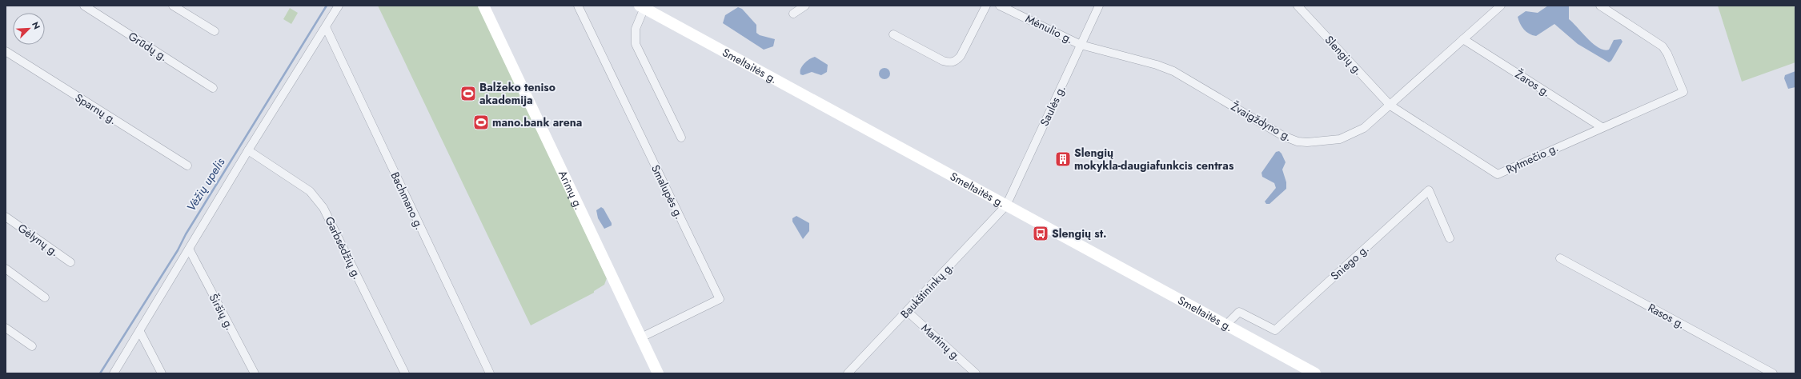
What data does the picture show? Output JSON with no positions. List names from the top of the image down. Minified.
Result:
{"streets":{"main road":["Smeltaitės g.","Arimų g."],"street":["Mėnulio g.","Grūdų g.","Slengių g.","Žaros g.","Saulės g.","Sparnų g.","Žvaigždyno g.","Rytmečio g.","Smalupės g.","Bachmano g.","Gėlynų g.","Garbsėdžių g.","Sniego g.","Baukštininkų g.","Širšių g.","Rasos g.","Martinų g."]},"crossings":[["Mėnulio g.","Saulės g."],["Mėnulio g.","Žvaigždyno g."],["Slengių g.","Žvaigždyno g."],["Slengių g.","Rytmečio g."],["Smeltaitės g.","Saulės g."],["Smeltaitės g.","Sniego g."],["Smeltaitės g.","Baukštininkų g."],["Žaros g.","Žvaigždyno g."],["Žaros g.","Rytmečio g."],["Saulės g.","Žvaigždyno g."],["Saulės g.","Baukštininkų g."],["Žvaigždyno g.","Rytmečio g."],["Arimų g.","Smalupės g."],["Baukštininkų g.","Martinų g."]],"water":["Vėžių upelis"],"places":{"sports":["Balžeko teniso akademija","mano.bank arena"],"building":["Slengių mokykla-daugiafunkcis centras"],"bus stop":["Slengių st."]},"north":"top right"}
